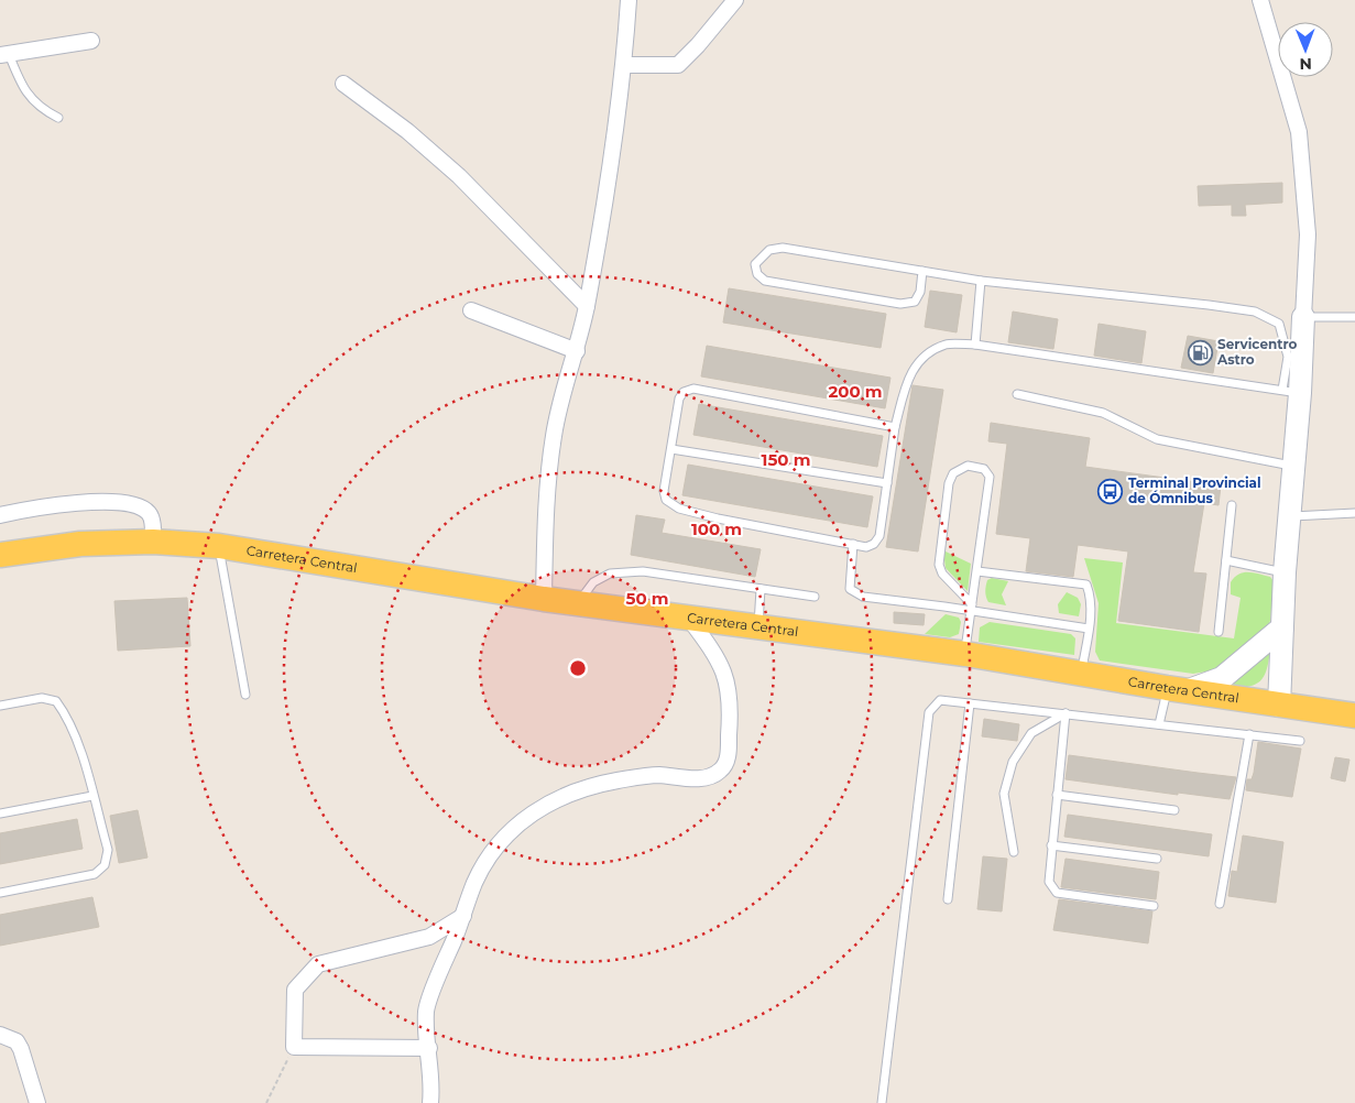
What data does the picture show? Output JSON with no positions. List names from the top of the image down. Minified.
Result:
{"streets":{"main road":["Carretera Central"]},"places":{"fuel station":["Servicentro Astro"],"bus stop":["Terminal Provincial de Ómnibus"]},"north":"bottom","rings":["200 m","150 m","100 m","50 m"]}
